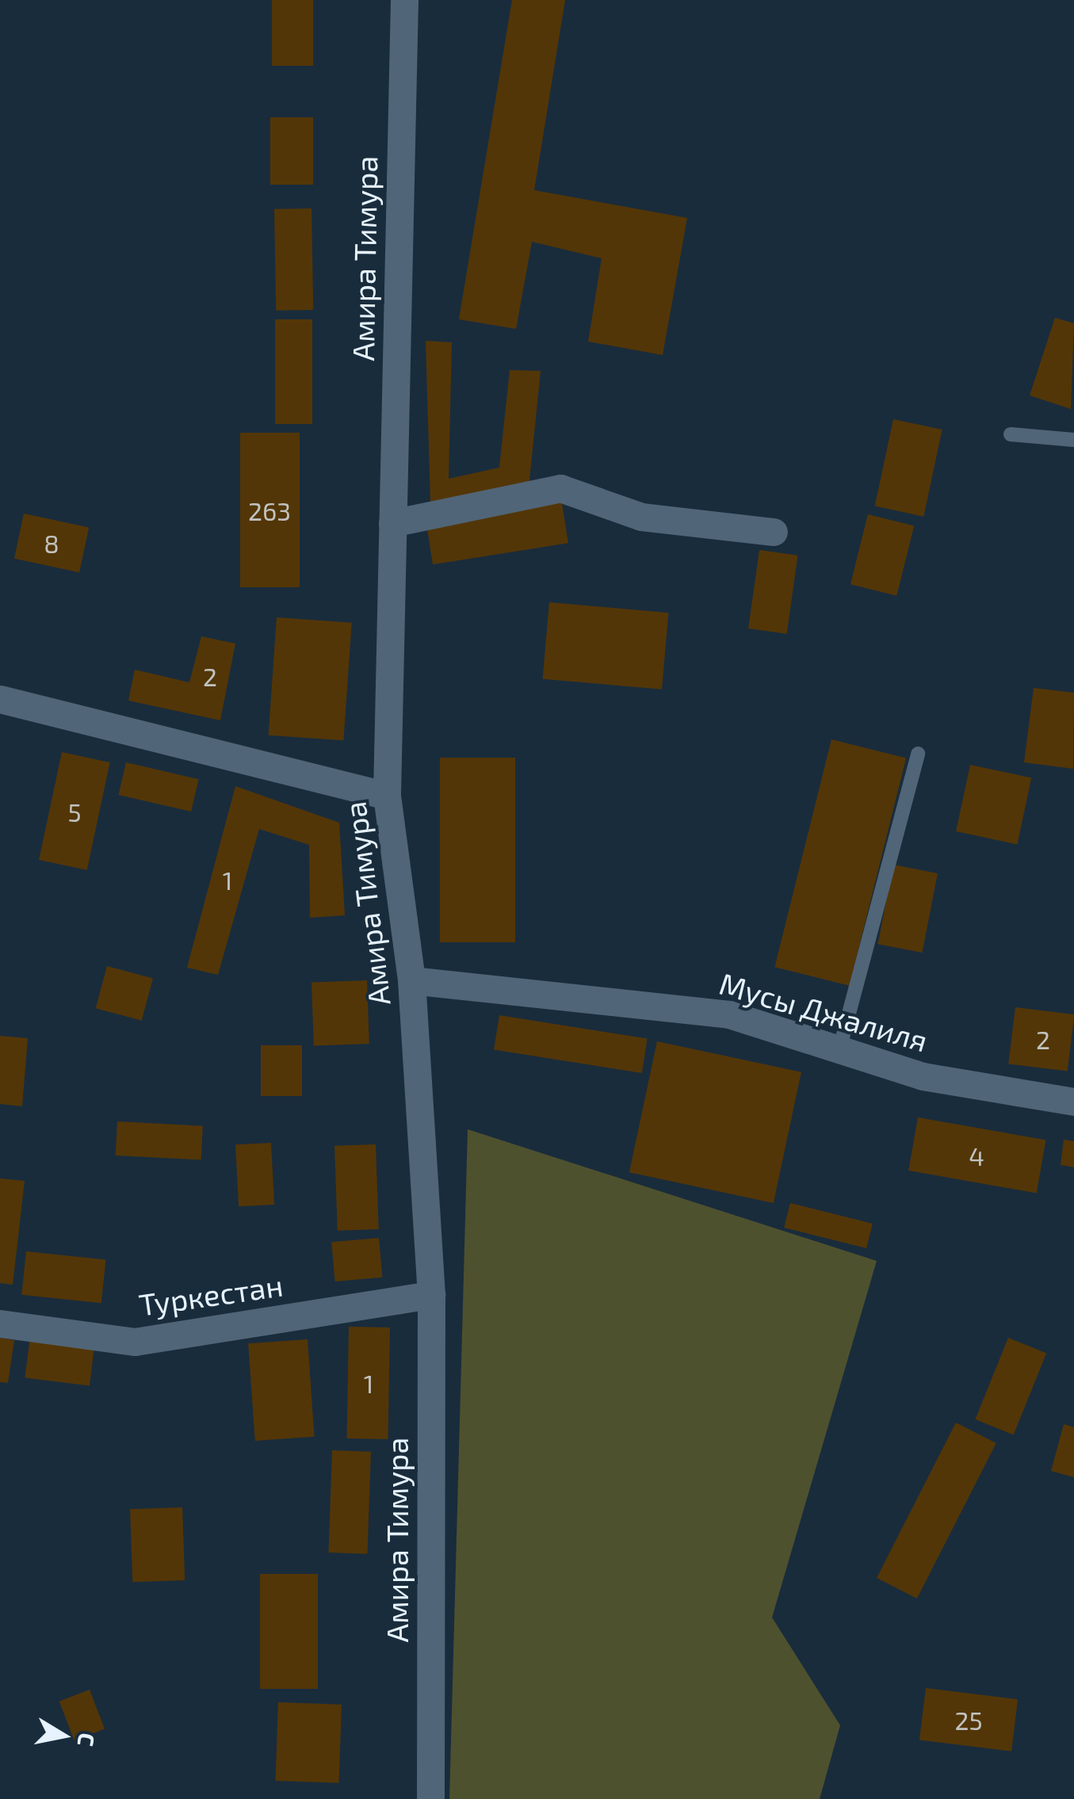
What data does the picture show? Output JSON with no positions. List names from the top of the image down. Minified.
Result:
{"streets":{"street":["Амира Тимура","Мусы Джалиля","Туркестан"]},"crossings":[["Амира Тимура","Мусы Джалиля"],["Амира Тимура","Туркестан"]],"house_numbers":["263","8","2","5","1","2","4","1","25"],"north":"right"}
